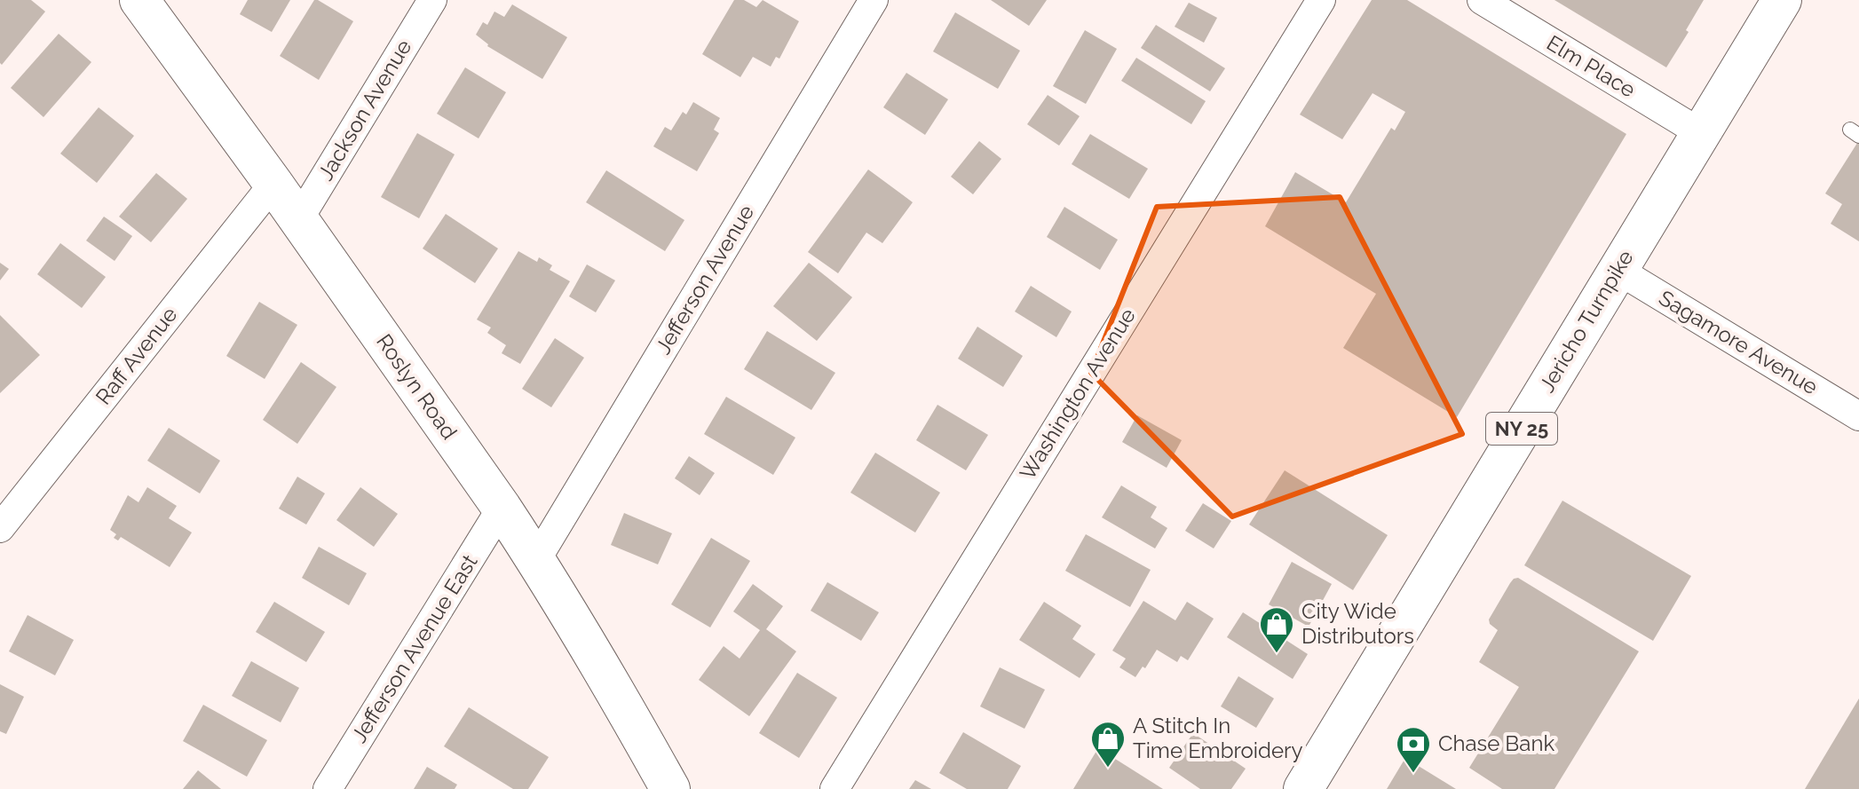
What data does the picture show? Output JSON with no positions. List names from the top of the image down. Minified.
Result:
{"streets":{"main road":["Jericho Turnpike","Roslyn Road","NY 25"],"street":["Elm Place","Jackson Avenue","Jefferson Avenue","Sagamore Avenue","Raff Avenue","Washington Avenue","Jefferson Avenue East"]},"crossings":[["Elm Place","Jericho Turnpike"],["Jackson Avenue","Roslyn Road"],["Jefferson Avenue","Roslyn Road"],["Jericho Turnpike","Sagamore Avenue"],["Raff Avenue","Roslyn Road"],["Roslyn Road","Jefferson Avenue East"]],"places":{"shop":["City Wide Distributors","A Stitch In Time Embroidery"],"bank":["Chase Bank"]}}
